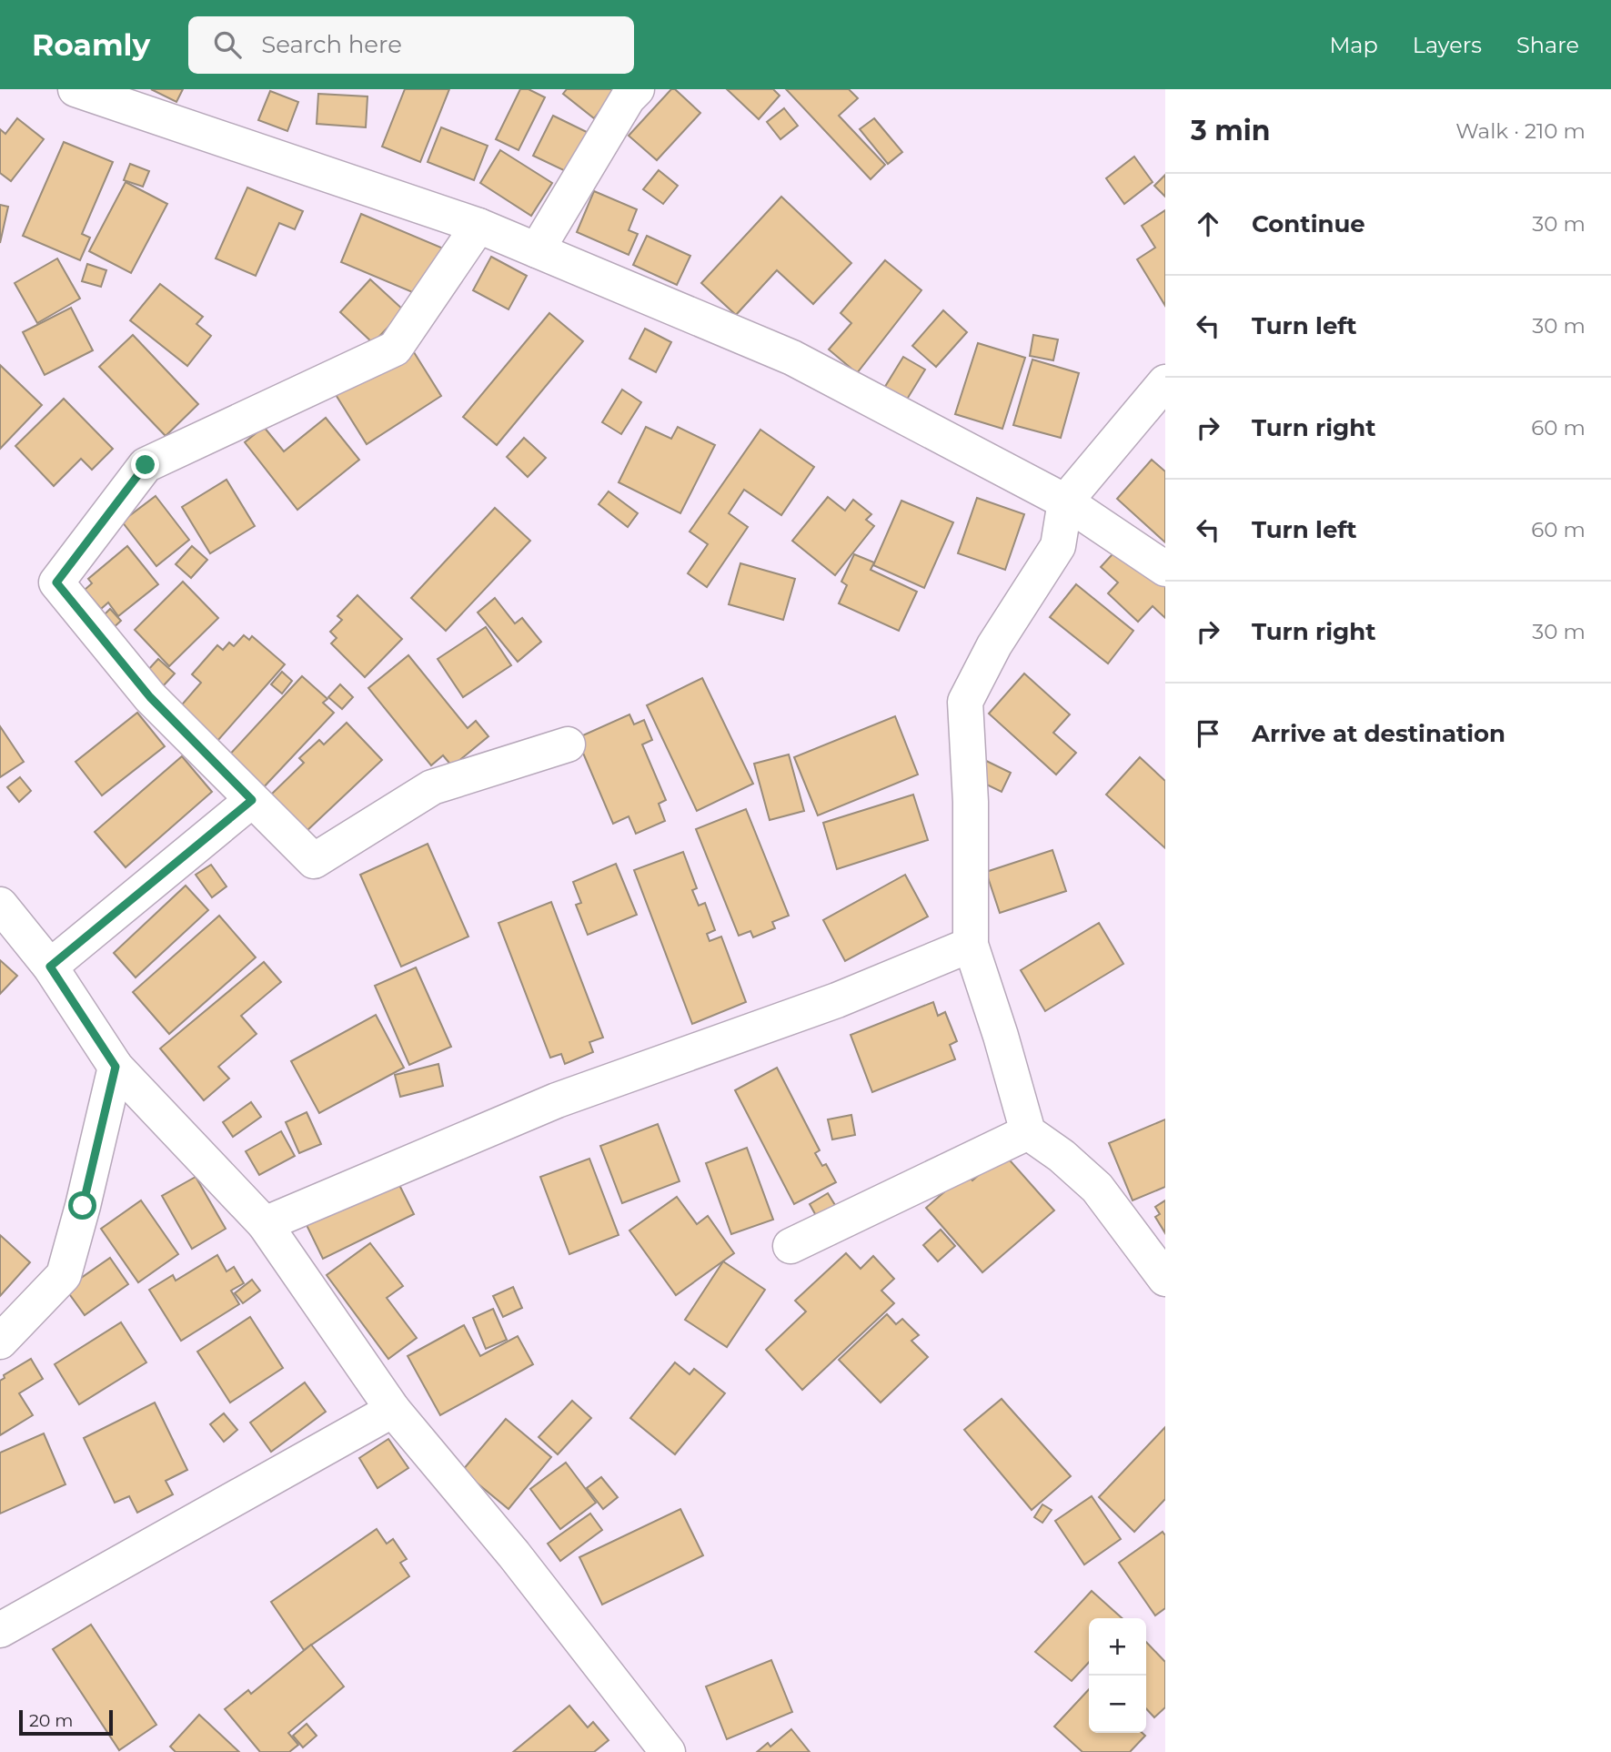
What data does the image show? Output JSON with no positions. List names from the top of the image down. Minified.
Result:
{"scale_bar":"20 m","page":{"header":"Roamly","search":"Search here","nav":["Map","Layers","Share"],"heading":["3 min","Walk · 210 m"],"list":[["Continue","30 m"],["Turn left","30 m"],["Turn right","60 m"],["Turn left","60 m"],["Turn right","30 m"],"Arrive at destination"],"map_buttons":["+","−"],"scale":"20 m"}}
